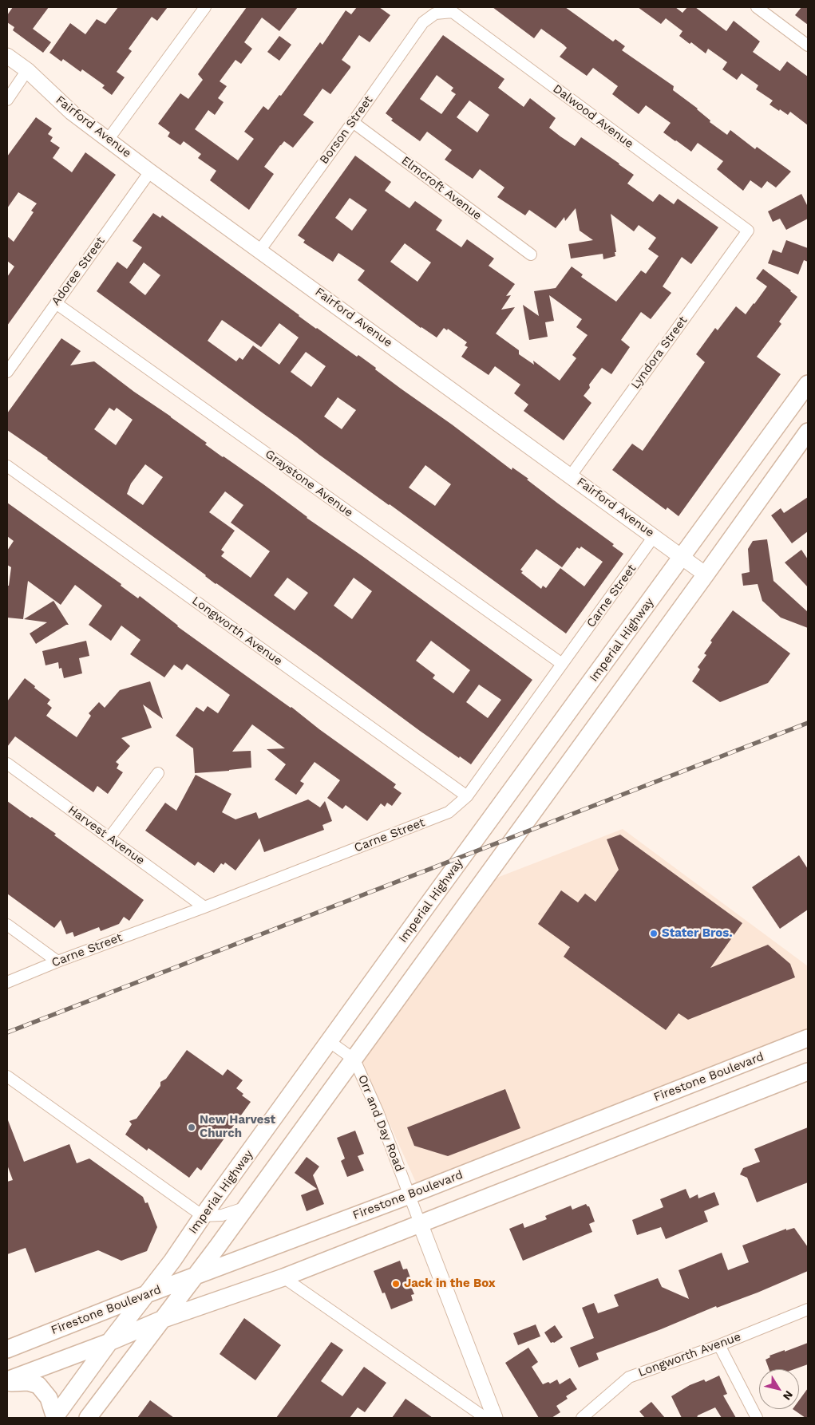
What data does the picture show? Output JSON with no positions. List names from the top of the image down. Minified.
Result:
{"streets":{"main road":["Imperial Highway","Firestone Boulevard"],"street":["Dalwood Avenue","Fairford Avenue","Borson Street","Elmcroft Avenue","Adoree Street","Lyndora Street","Graystone Avenue","Carne Street","Longworth Avenue","Harvest Avenue","Orr and Day Road"]},"crossings":[["Dalwood Avenue","Borson Street"],["Dalwood Avenue","Lyndora Street"],["Fairford Avenue","Borson Street"],["Fairford Avenue","Adoree Street"],["Fairford Avenue","Lyndora Street"],["Fairford Avenue","Carne Street"],["Fairford Avenue","Imperial Highway"],["Borson Street","Elmcroft Avenue"],["Adoree Street","Graystone Avenue"],["Graystone Avenue","Carne Street"],["Carne Street","Longworth Avenue"],["Carne Street","Harvest Avenue"],["Imperial Highway","Firestone Boulevard"],["Imperial Highway","Orr and Day Road"],["Firestone Boulevard","Orr and Day Road"]],"places":["Stater Bros.","New Harvest Church","Jack in the Box"],"north":"bottom right"}
